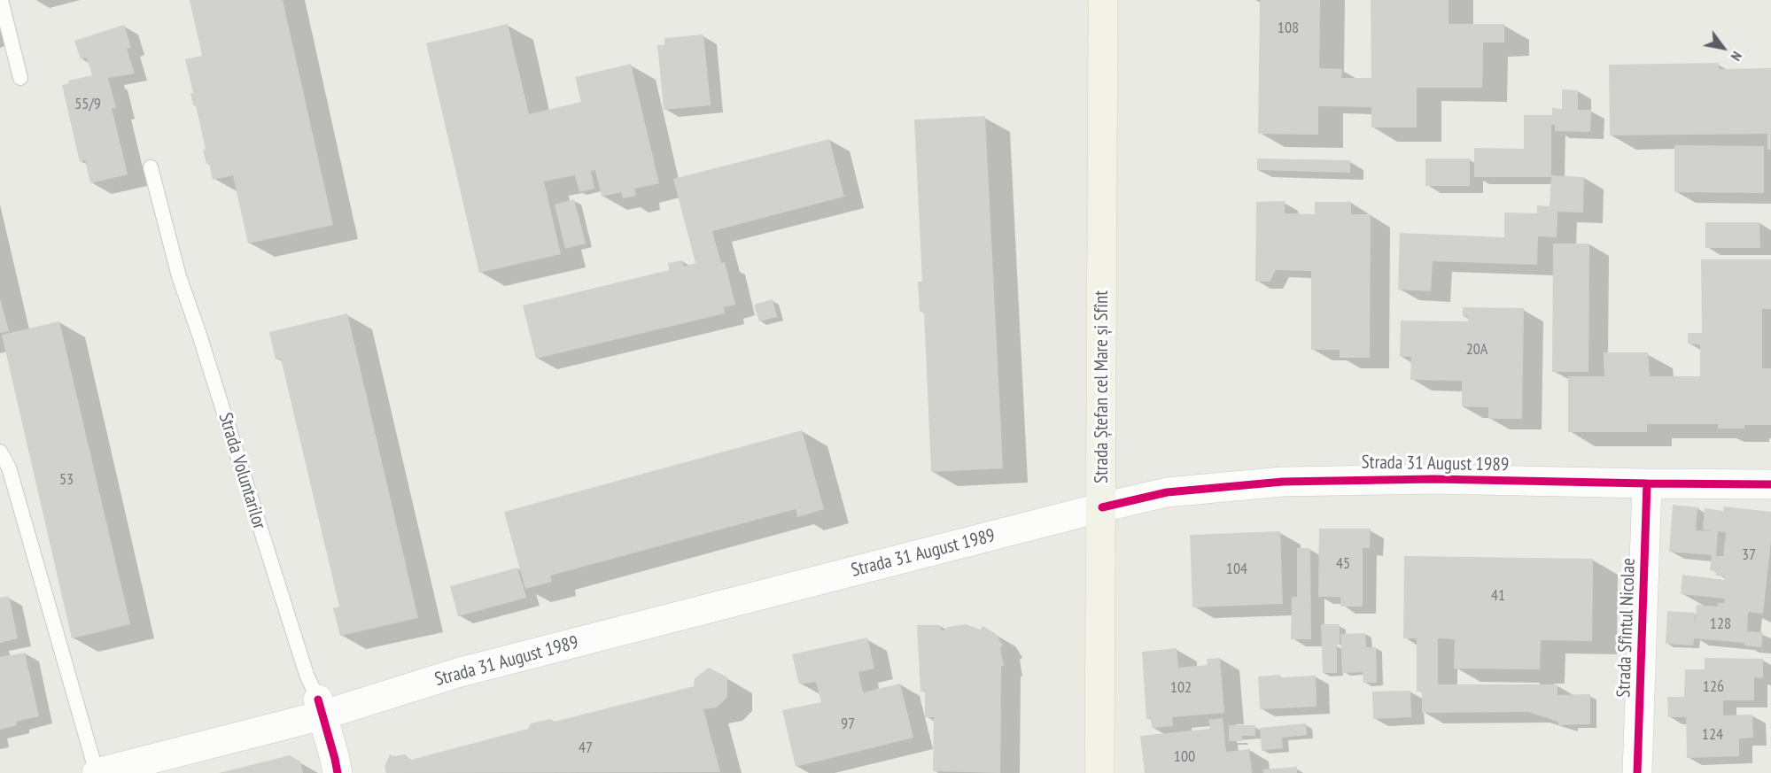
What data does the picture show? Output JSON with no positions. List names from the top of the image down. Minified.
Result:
{"streets":{"main road":["Strada Ștefan cel Mare și Sfînt","Strada 31 August 1989","Strada Voluntarilor","Strada Sfîntul Nicolae"]},"crossings":[["Strada Ștefan cel Mare și Sfînt","Strada 31 August 1989"],["Strada 31 August 1989","Strada Voluntarilor"],["Strada 31 August 1989","Strada Sfîntul Nicolae"]],"house_numbers":["108","55/9","20А","53","37","45","104","41","128","126","102","97","124","47","100"],"north":"bottom right"}
